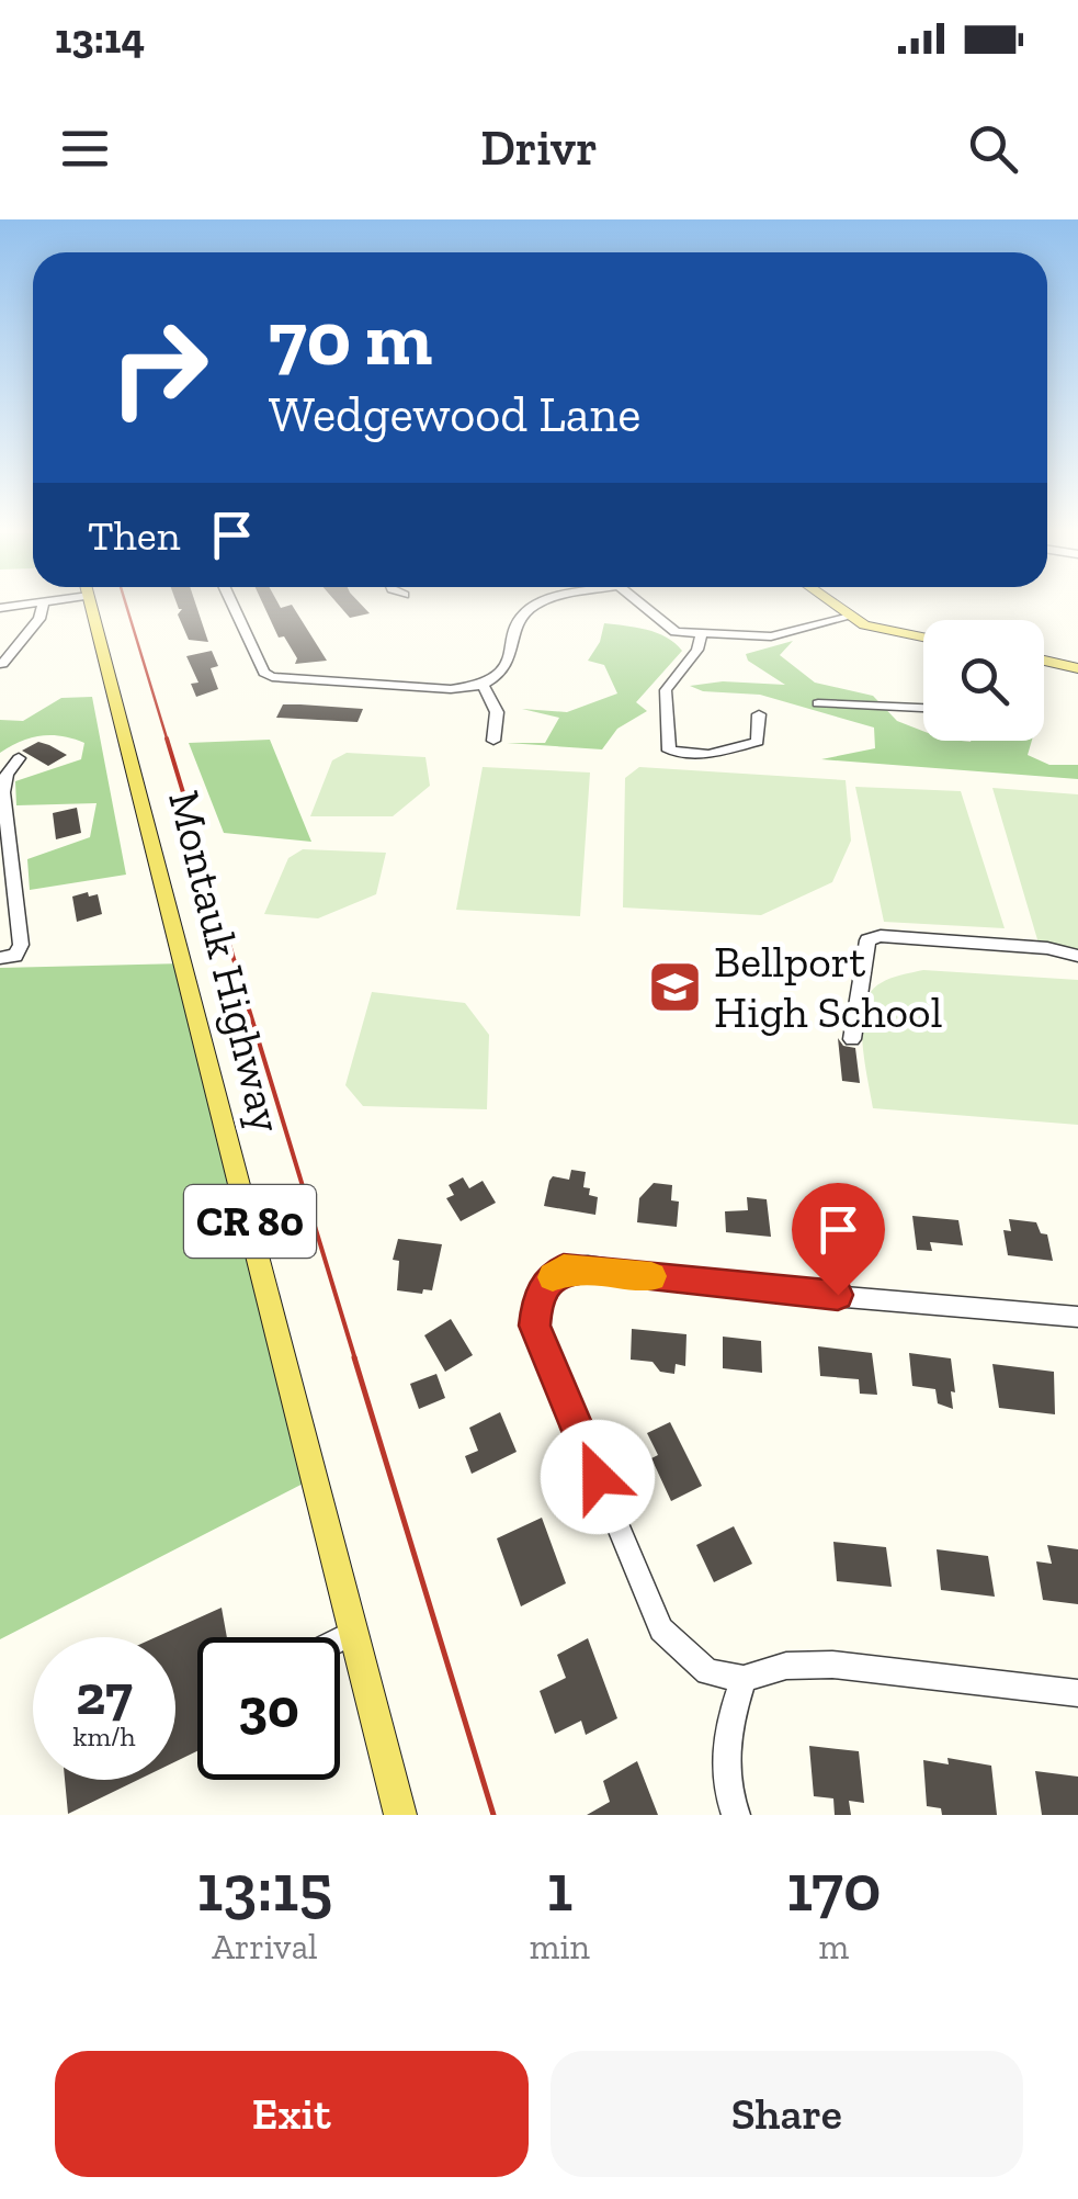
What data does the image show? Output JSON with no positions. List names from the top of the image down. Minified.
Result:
{"streets":{"main road":["Montauk Highway","CR 80"]},"places":{"school or university":["Bellport High School"]},"page":{"status":"13:14","header":"Drivr","turn":["70 m","Wedgewood Lane"],"then":"Then","speed":"27 km/h","limit":"30","eta":["13:15","Arrival","1","min","170","m"],"buttons":["Exit","Share"]}}
